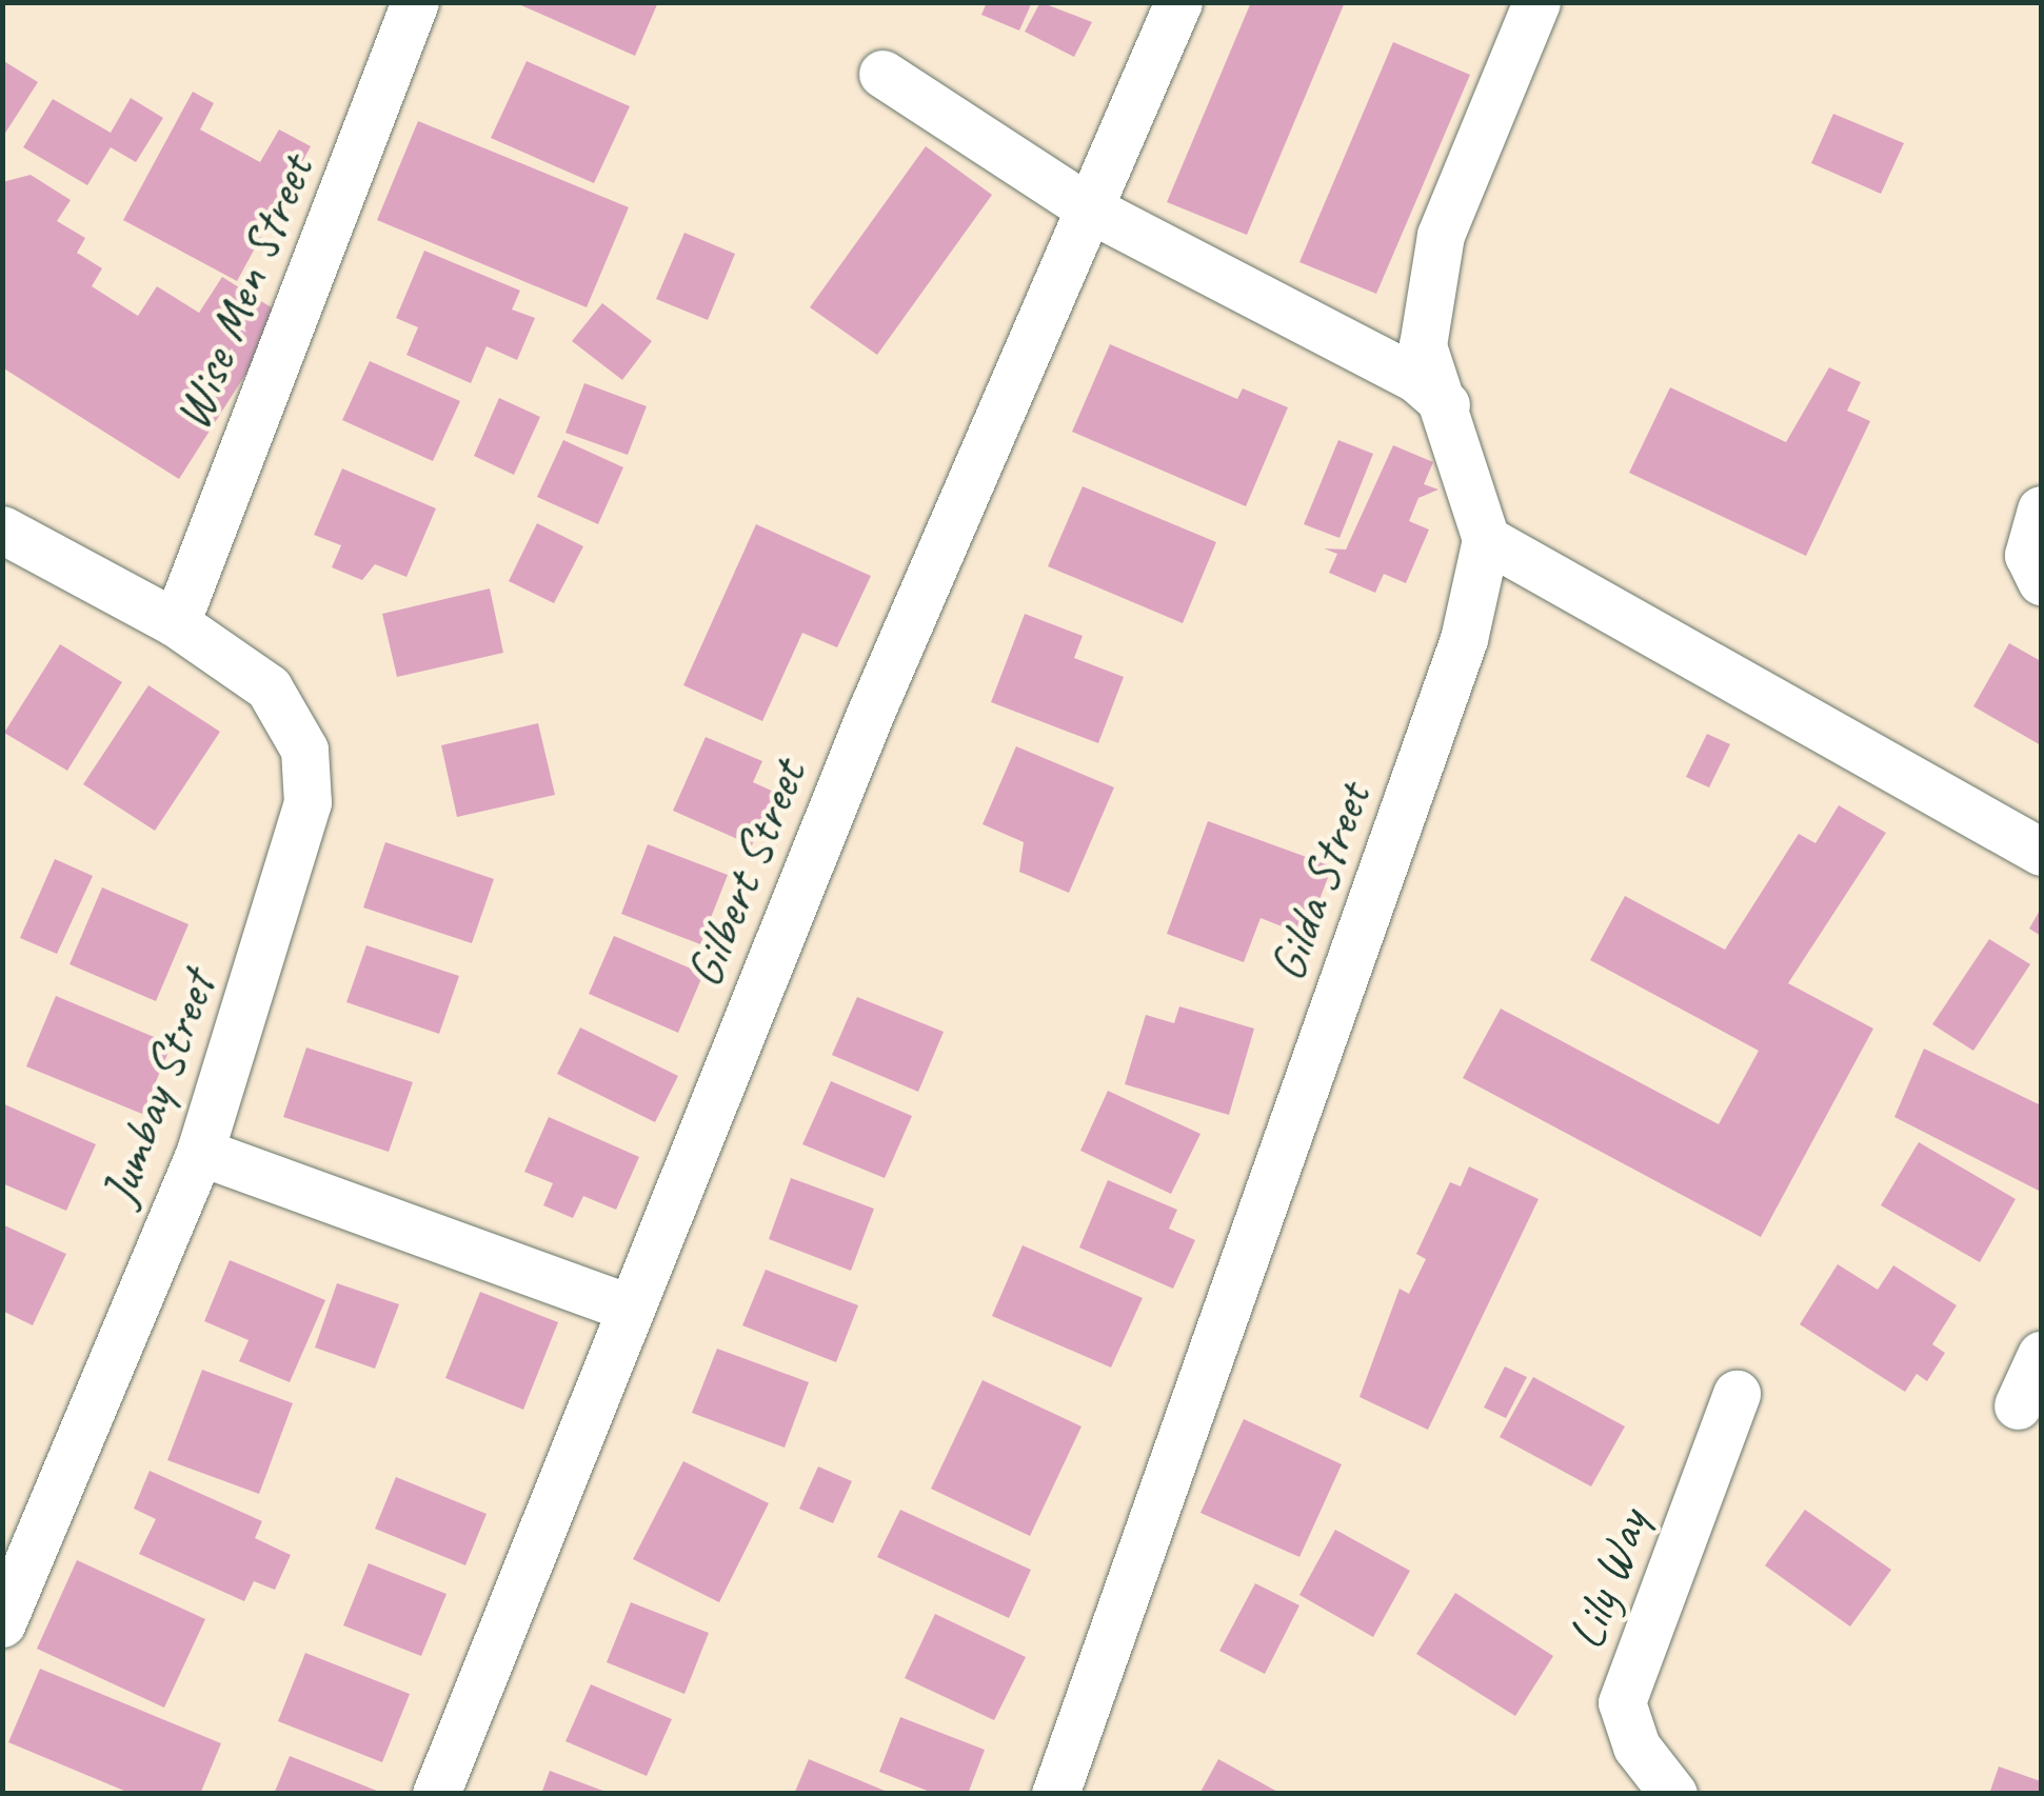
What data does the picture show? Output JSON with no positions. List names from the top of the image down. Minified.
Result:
{"streets":{"street":["Wise Men Street","Gilbert Street","Gilda Street","Jumbay Street","Lily Way"]},"crossings":[["Wise Men Street","Jumbay Street"]]}
